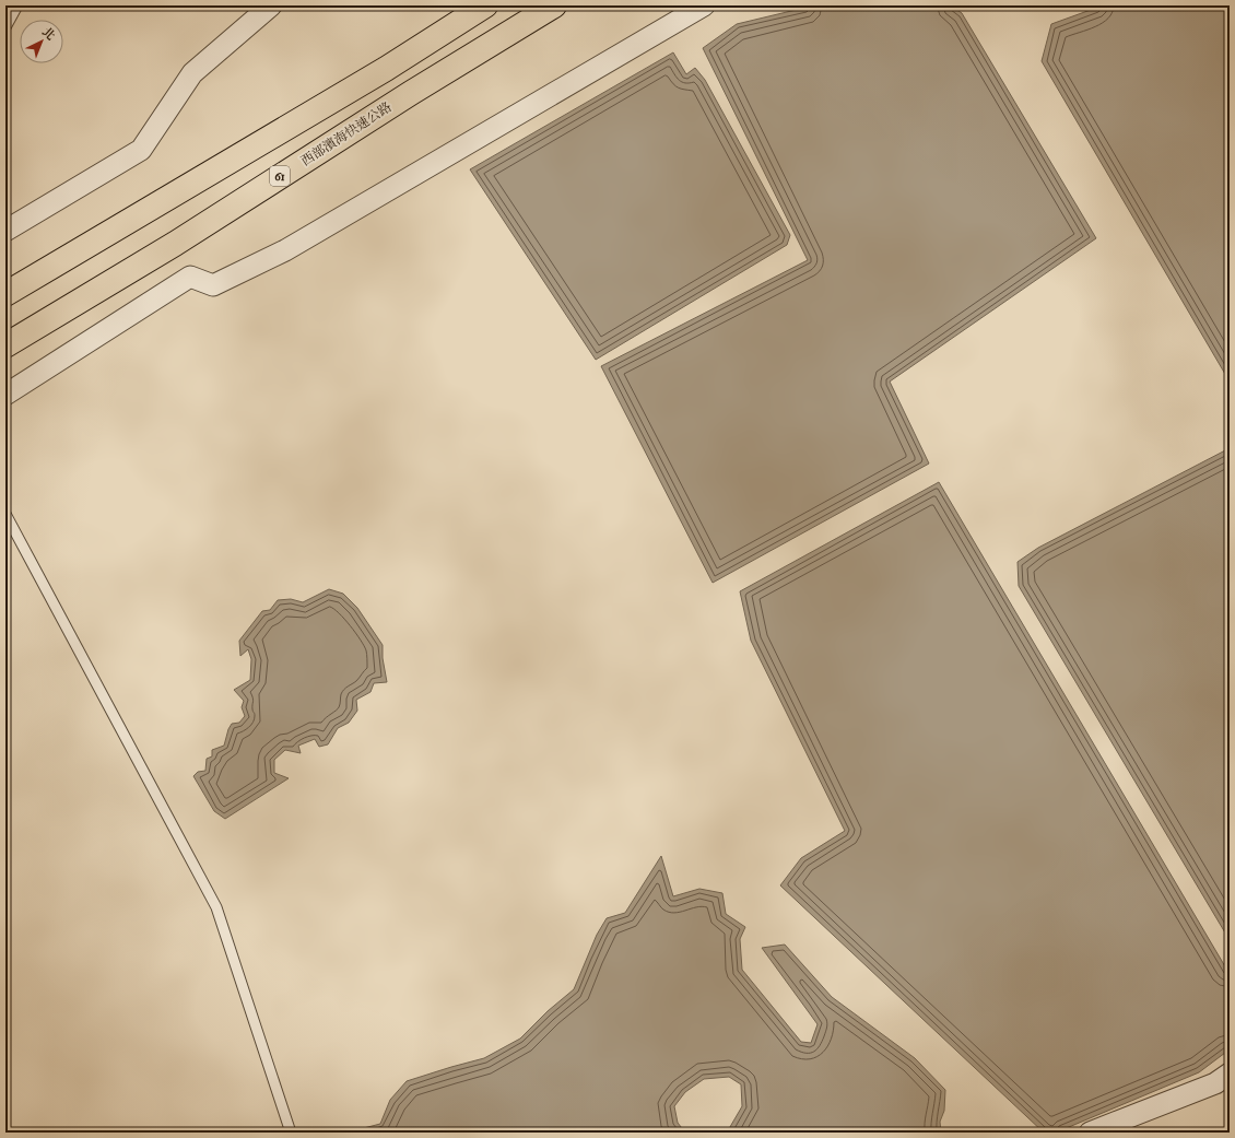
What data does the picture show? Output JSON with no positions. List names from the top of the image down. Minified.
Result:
{"streets":{"highway":["西部濱海快速公路","61"]},"north":"top right"}
